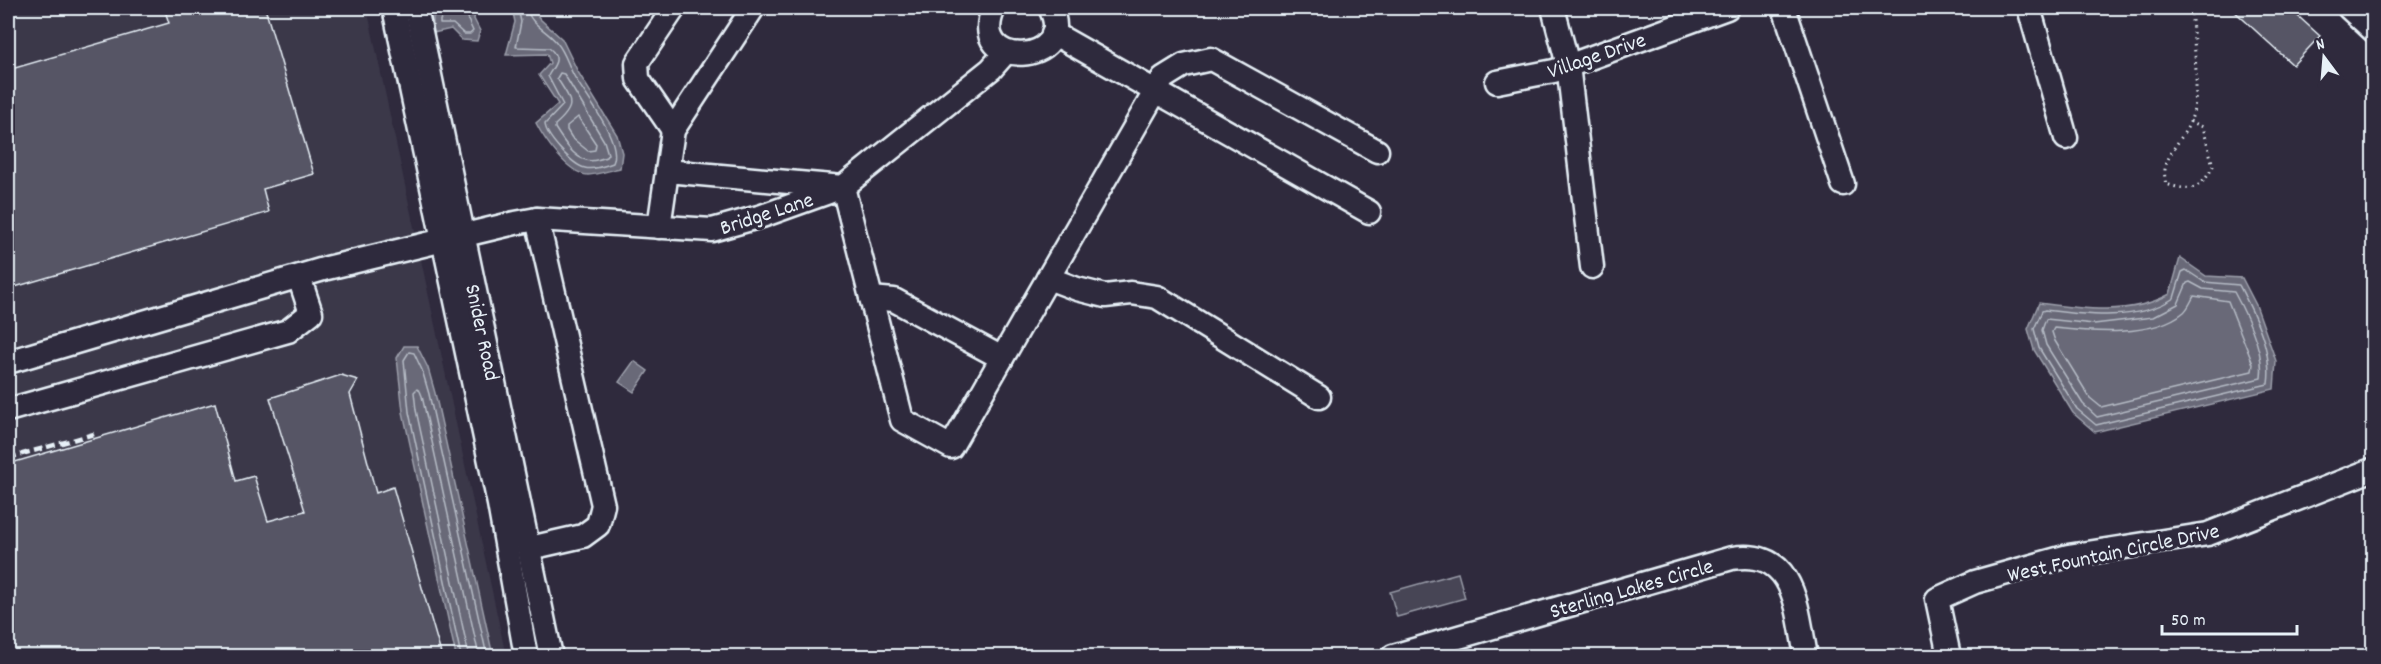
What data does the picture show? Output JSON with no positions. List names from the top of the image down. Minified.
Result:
{"streets":{"street":["Village Drive","Bridge Lane","Snider Road","West Fountain Circle Drive","Sterling Lakes Circle"]},"crossings":[["Bridge Lane","Snider Road"]],"scale_bar":"50 m","north":"top"}
